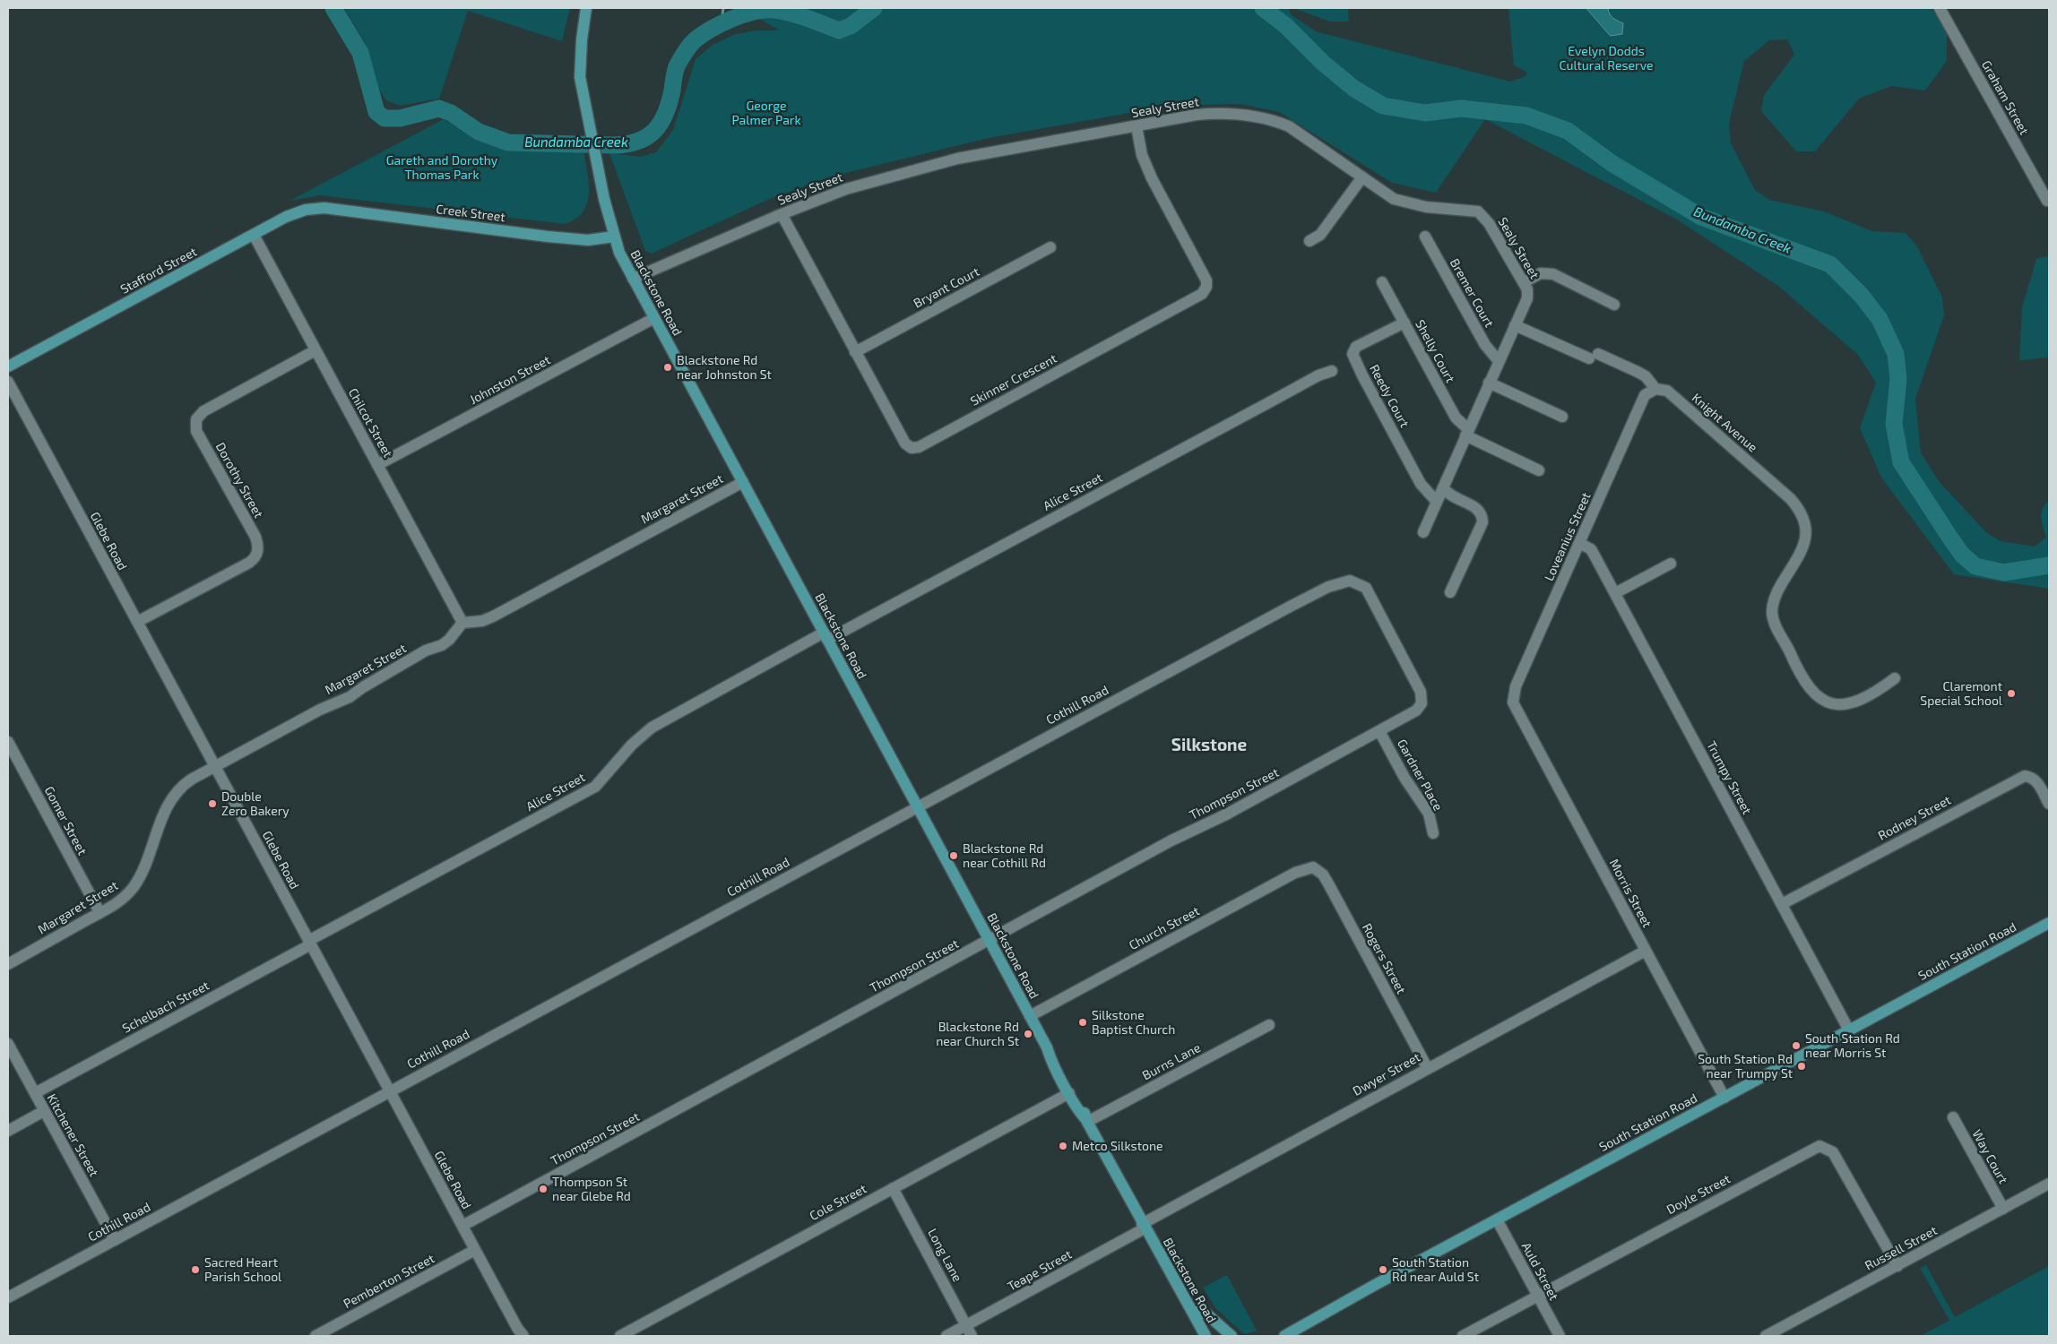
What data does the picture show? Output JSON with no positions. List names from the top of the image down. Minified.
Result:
{"streets":{"main road":["Creek Street","Stafford Street","Blackstone Road","South Station Road"],"street":["Graham Street","Sealy Street","Bryant Court","Bremer Court","Shelly Court","Johnston Street","Skinner Crescent","Reedy Court","Chilcot Street","Knight Avenue","Dorothy Street","Alice Street","Margaret Street","Loveanius Street","Glebe Road","Cothill Road","Gardner Place","Trumpy Street","Thompson Street","Rodney Street","Gomer Street","Morris Street","Church Street","Rogers Street","Schelbach Street","Burns Lane","Dwyer Street","Kitchener Street","Way Court","Doyle Street","Cole Street","Russell Street","Long Lane","Teape Street","Auld Street","Pemberton Street"]},"crossings":[["Sealy Street","Blackstone Road"],["Sealy Street","Bremer Court"],["Sealy Street","Shelly Court"],["Sealy Street","Skinner Crescent"],["Sealy Street","Reedy Court"],["Sealy Street","Knight Avenue"],["Creek Street","Stafford Street"],["Creek Street","Blackstone Road"],["Stafford Street","Chilcot Street"],["Bryant Court","Skinner Crescent"],["Blackstone Road","Johnston Street"],["Blackstone Road","Alice Street"],["Blackstone Road","Margaret Street"],["Blackstone Road","Cothill Road"],["Blackstone Road","Thompson Street"],["Blackstone Road","Church Street"],["Blackstone Road","Burns Lane"],["Blackstone Road","Dwyer Street"],["Blackstone Road","Cole Street"],["Blackstone Road","Teape Street"],["Shelly Court","Reedy Court"],["Johnston Street","Chilcot Street"],["Chilcot Street","Dorothy Street"],["Chilcot Street","Margaret Street"],["Knight Avenue","Loveanius Street"],["Dorothy Street","Glebe Road"],["Alice Street","Glebe Road"],["Alice Street","Schelbach Street"],["Margaret Street","Glebe Road"],["Margaret Street","Gomer Street"],["Loveanius Street","Trumpy Street"],["Loveanius Street","Morris Street"],["Glebe Road","Cothill Road"],["Glebe Road","Thompson Street"],["Glebe Road","Schelbach Street"],["Glebe Road","Pemberton Street"],["Cothill Road","Gardner Place"],["Cothill Road","Thompson Street"],["Cothill Road","Kitchener Street"],["Gardner Place","Thompson Street"],["Trumpy Street","Rodney Street"],["Trumpy Street","South Station Road"],["Morris Street","South Station Road"],["Morris Street","Dwyer Street"],["Church Street","Rogers Street"],["South Station Road","Auld Street"],["Rogers Street","Dwyer Street"],["Schelbach Street","Kitchener Street"],["Dwyer Street","Teape Street"],["Way Court","Russell Street"],["Doyle Street","Russell Street"],["Doyle Street","Auld Street"],["Cole Street","Long Lane"],["Long Lane","Teape Street"]],"districts":["Silkstone"],"water":["Bundamba Creek"],"parks":["Evelyn Dodds Cultural Reserve","George Palmer Park","Gareth and Dorothy Thomas Park"],"places":["Blackstone Rd near Johnston St","Claremont Special School","Double Zero Bakery","Blackstone Rd near Cothill Rd","Silkstone Baptist Church","Blackstone Rd near Church St","South Station Rd near Morris St","South Station Rd near Trumpy St","Metco Silkstone","Thompson St near Glebe Rd","Sacred Heart Parish School","South Station Rd near Auld St"]}
